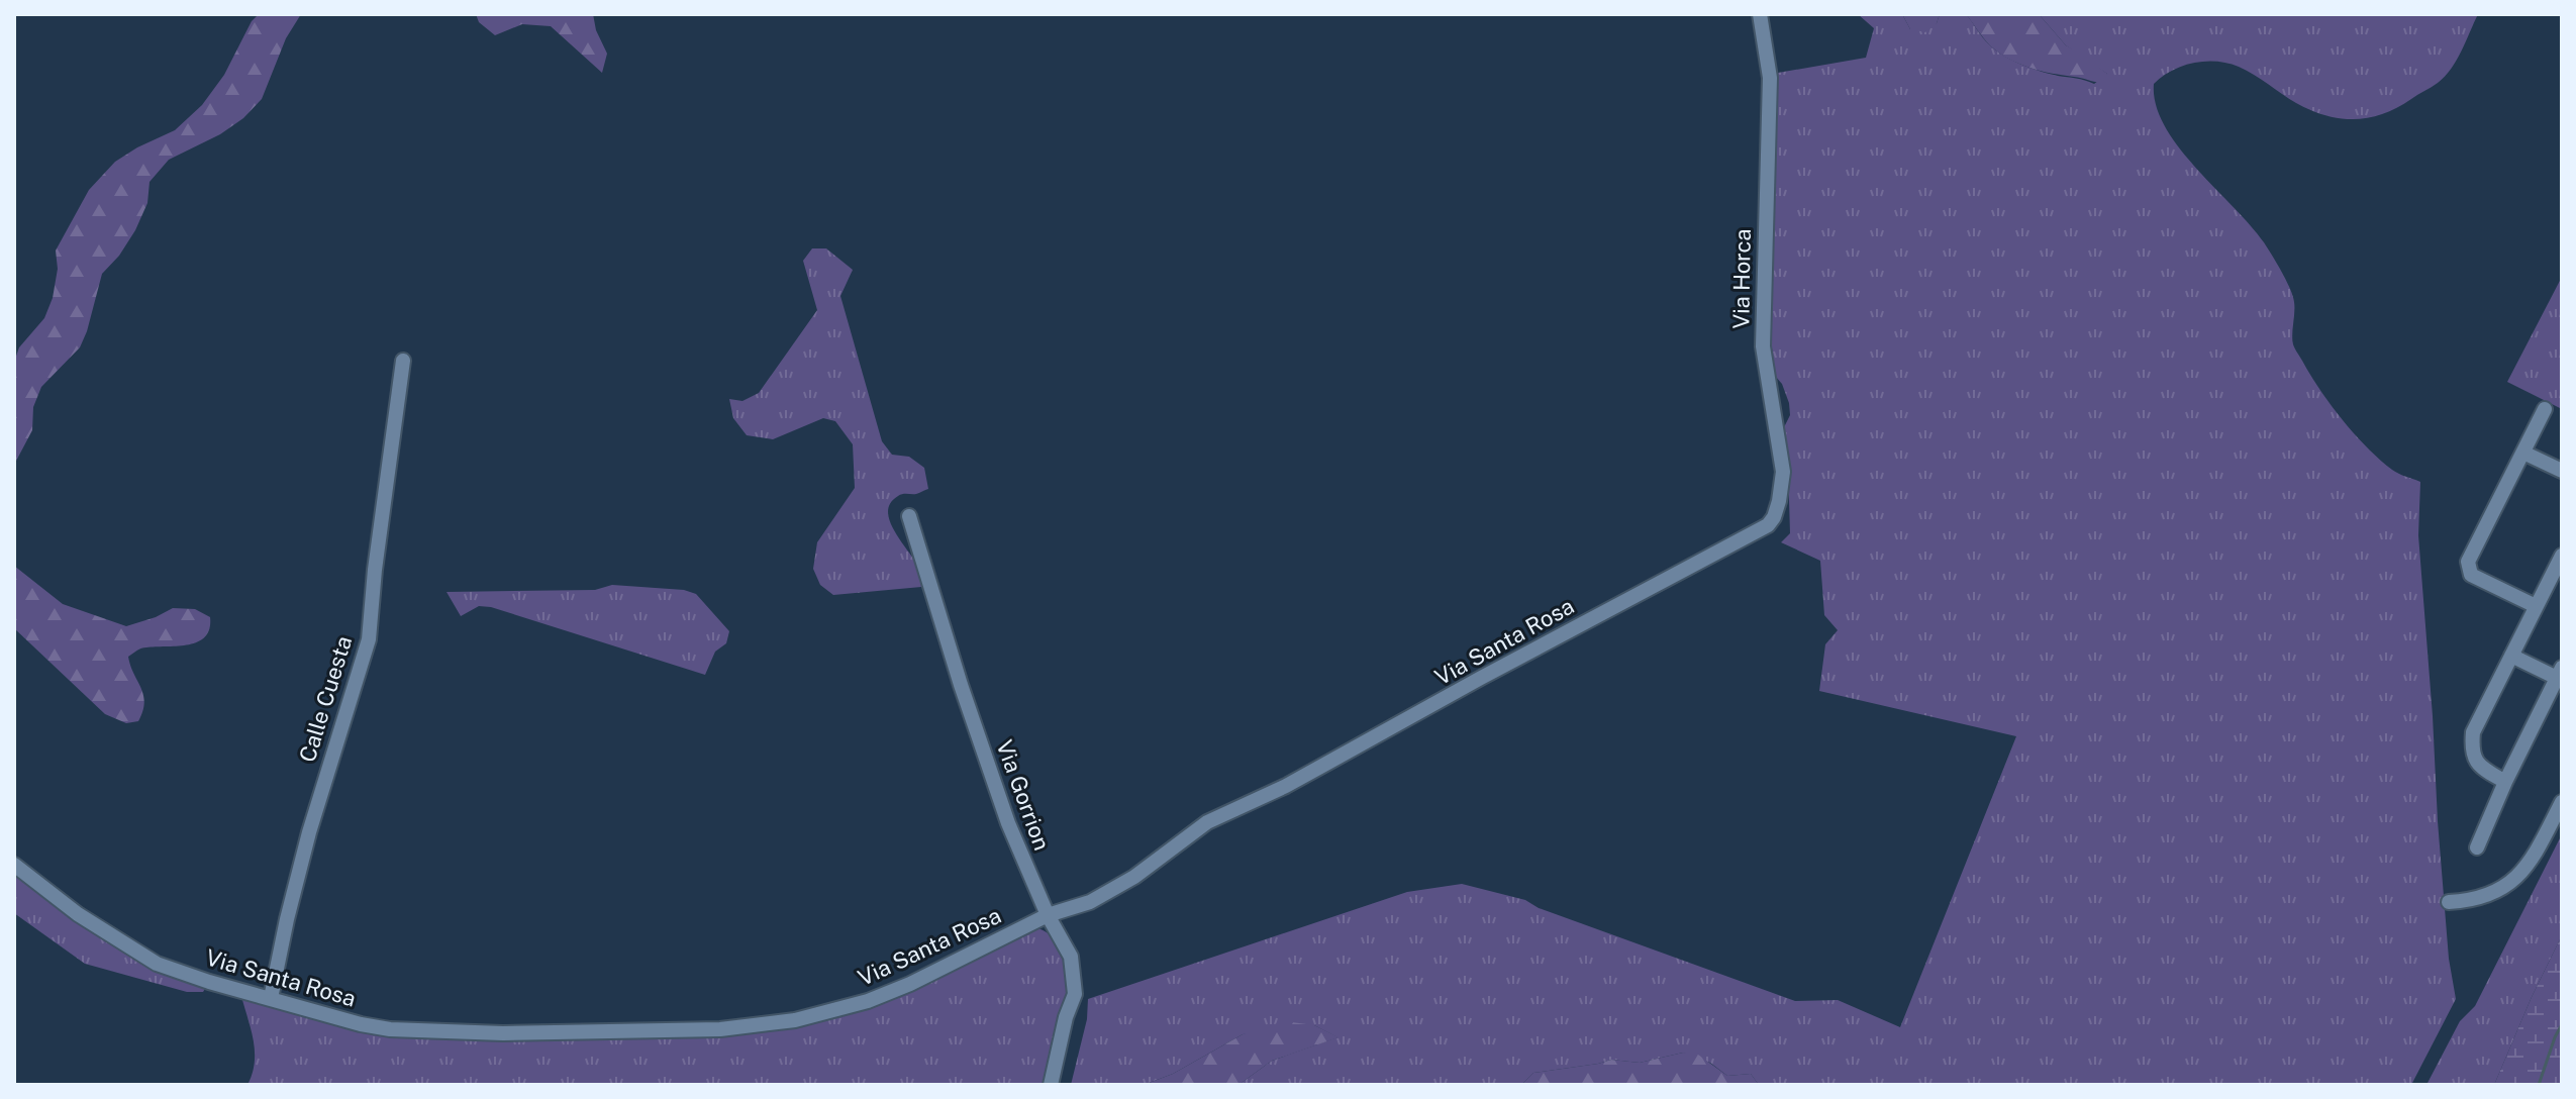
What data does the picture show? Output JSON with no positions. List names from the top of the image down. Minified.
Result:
{"streets":{"street":["Via Horca","Via Santa Rosa","Calle Cuesta","Via Gorrion"]},"crossings":[["Via Horca","Via Santa Rosa"],["Via Santa Rosa","Calle Cuesta"],["Via Santa Rosa","Via Gorrion"]]}
